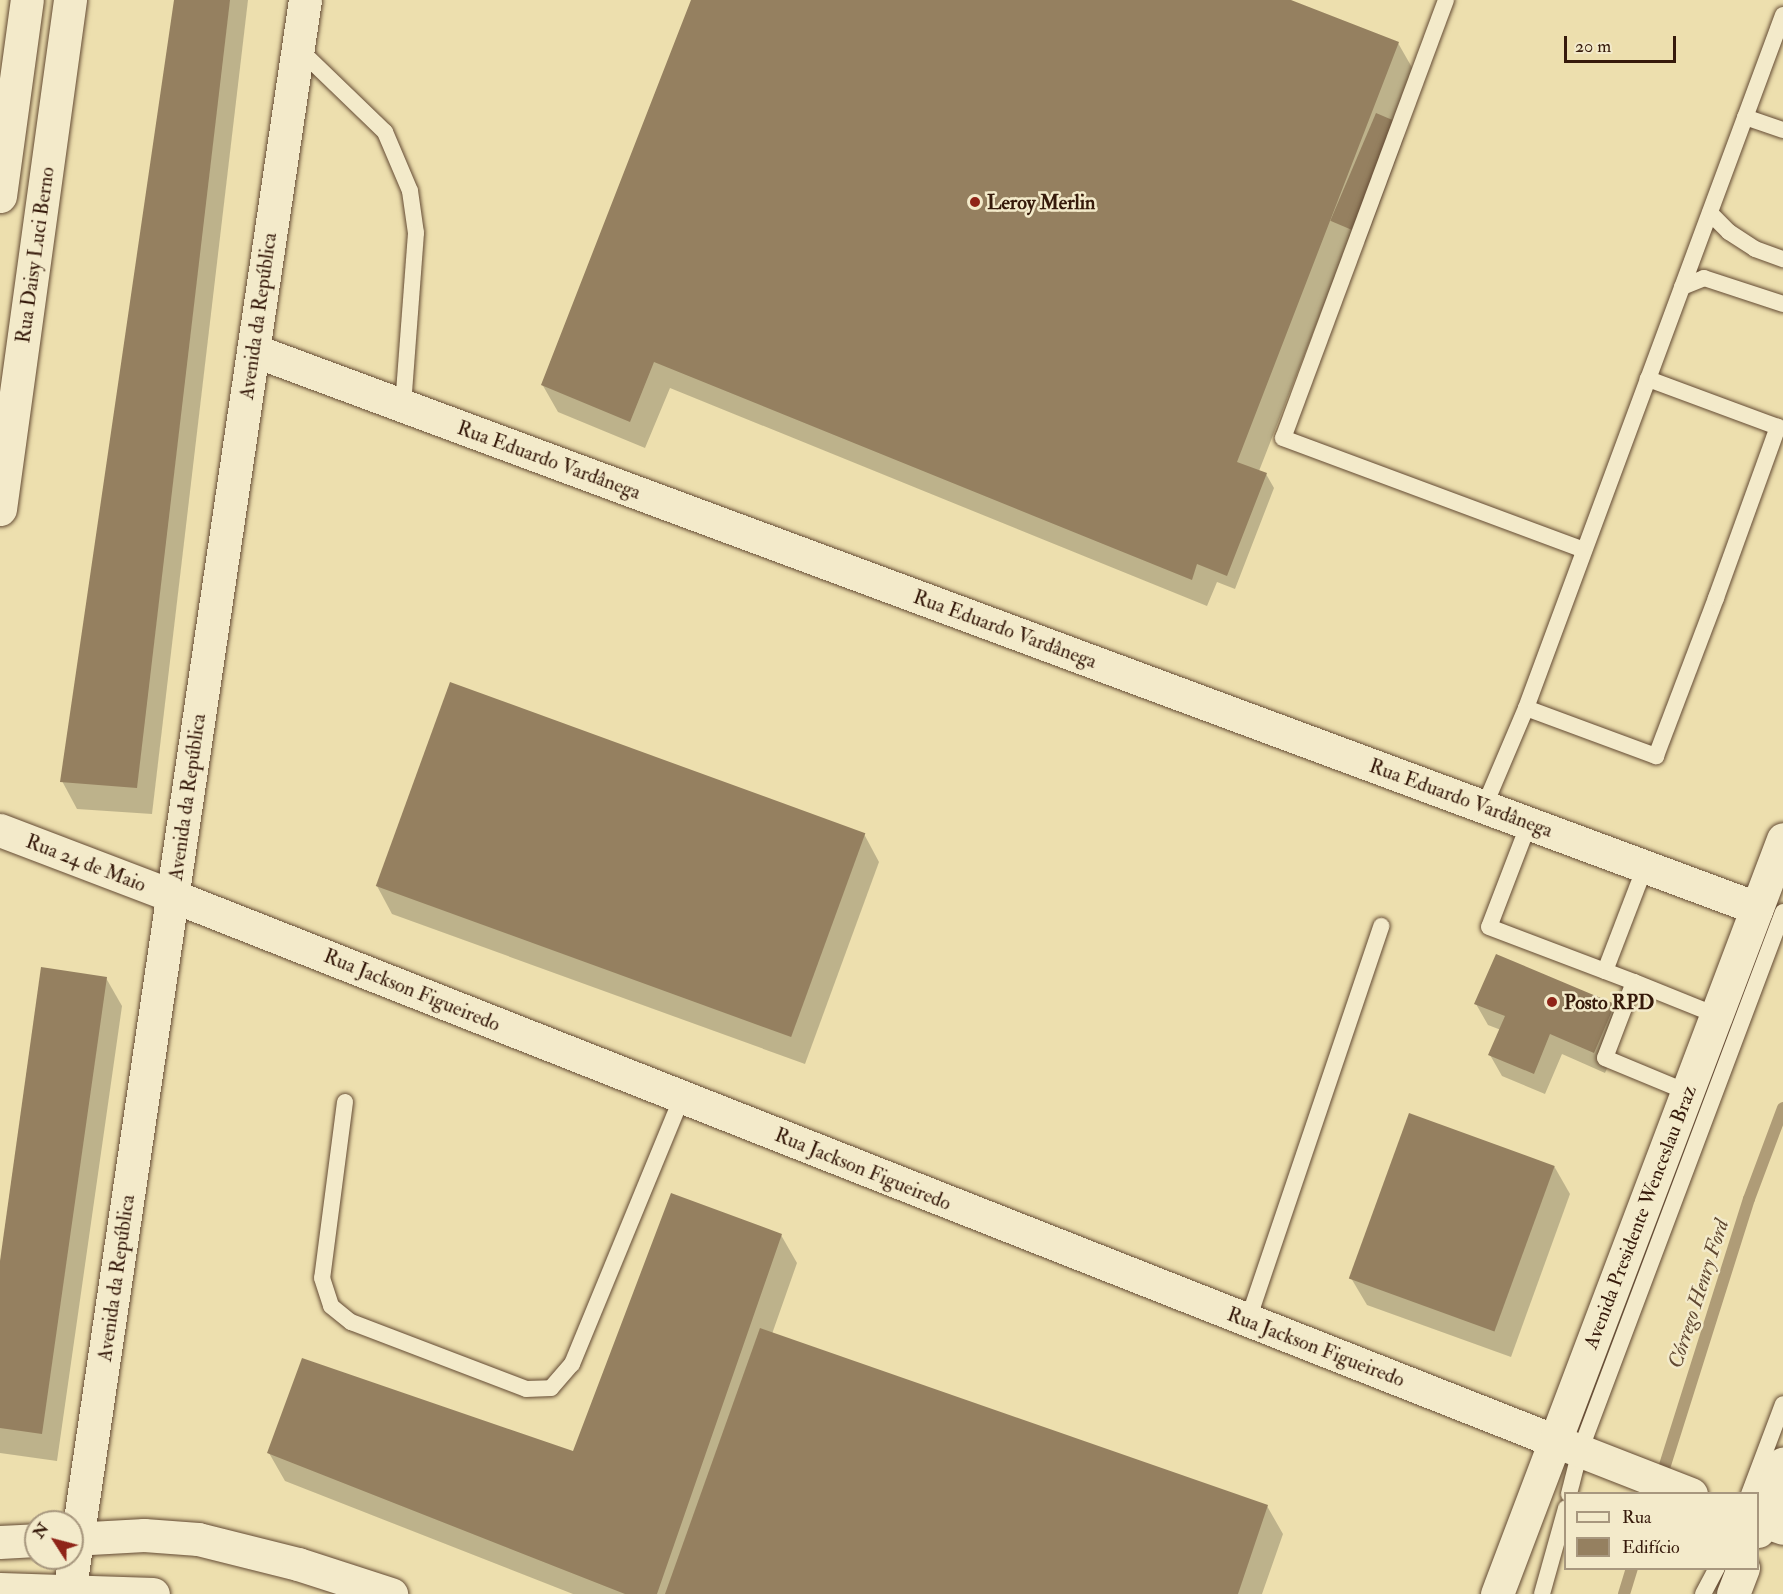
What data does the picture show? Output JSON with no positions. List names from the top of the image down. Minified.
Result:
{"streets":{"street":["Rua Daisy Luci Berno","Avenida da República","Rua Eduardo Vardânega","Rua 24 de Maio","Rua Jackson Figueiredo","Avenida Presidente Wenceslau Braz"]},"crossings":[["Avenida da República","Rua Eduardo Vardânega"],["Avenida da República","Rua 24 de Maio"],["Avenida da República","Rua Jackson Figueiredo"],["Rua Eduardo Vardânega","Avenida Presidente Wenceslau Braz"],["Rua 24 de Maio","Rua Jackson Figueiredo"],["Rua Jackson Figueiredo","Avenida Presidente Wenceslau Braz"]],"water":["Córrego Henry Ford"],"places":["Leroy Merlin","Posto RPD"],"legend":["Rua","Edifício"],"scale_bar":"20 m","north":"top left"}
